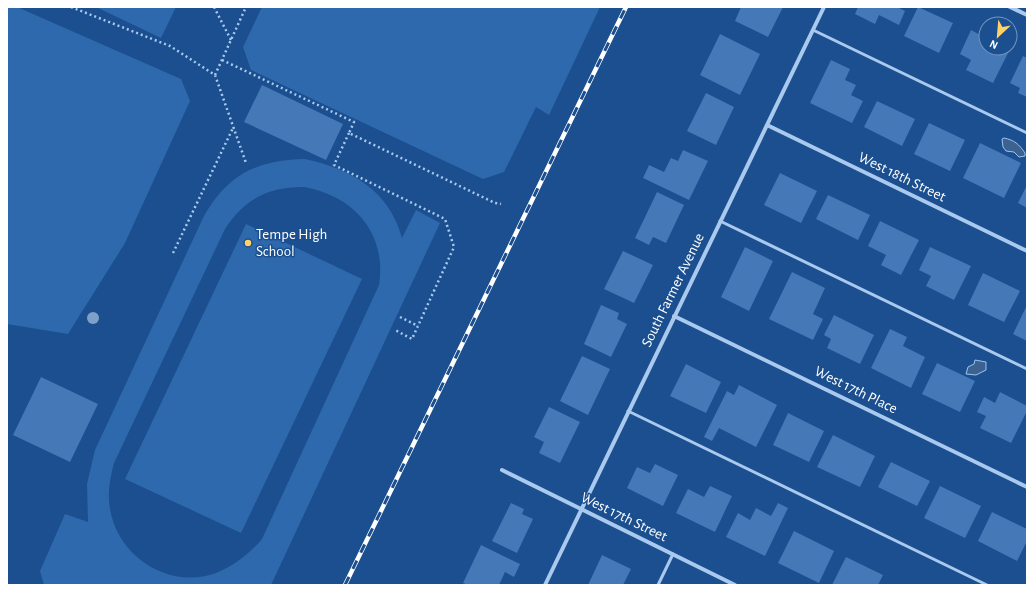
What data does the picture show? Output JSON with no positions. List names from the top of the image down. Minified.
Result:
{"streets":{"street":["West 18th Street","South Farmer Avenue","West 17th Place","West 17th Street"]},"crossings":[["West 18th Street","South Farmer Avenue"],["South Farmer Avenue","West 17th Place"],["South Farmer Avenue","West 17th Street"]],"places":["Tempe High School"],"north":"bottom left"}
